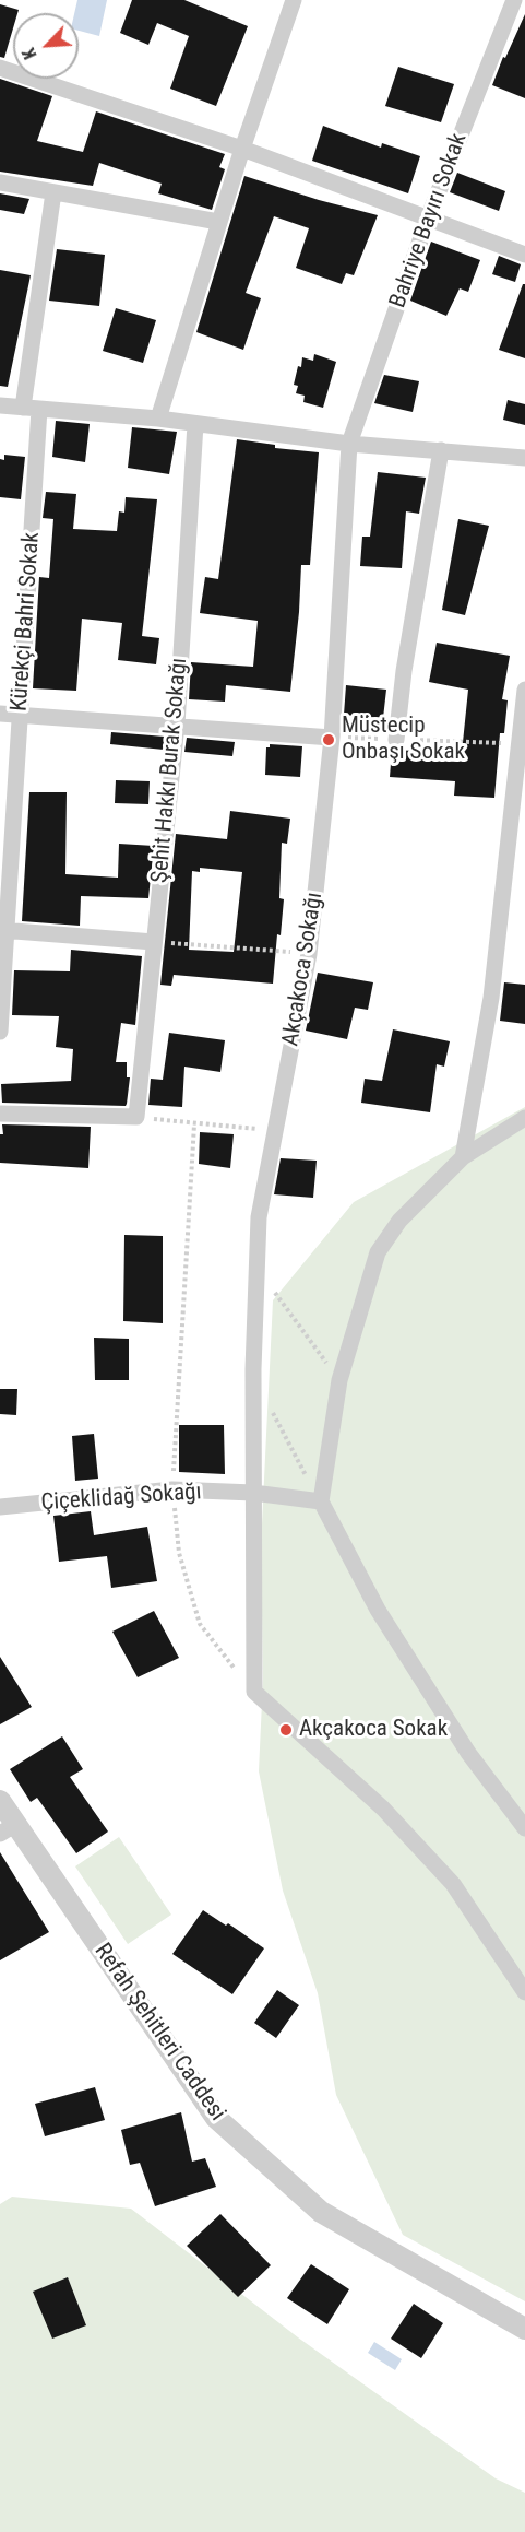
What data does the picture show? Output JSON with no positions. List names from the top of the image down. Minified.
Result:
{"streets":{"street":["Bahriye Bayırı Sokak","Kürekçi Bahri Sokak","Şehit Hakkı Burak Sokağı","Akçakoca Sokağı","Çiçeklidağ Sokağı","Refah Şehitleri Caddesi"]},"crossings":[["Bahriye Bayırı Sokak","Akçakoca Sokağı"],["Akçakoca Sokağı","Çiçeklidağ Sokağı"]],"places":["Müstecip Onbaşı Sokak","Akçakoca Sokak"],"north":"bottom left"}
